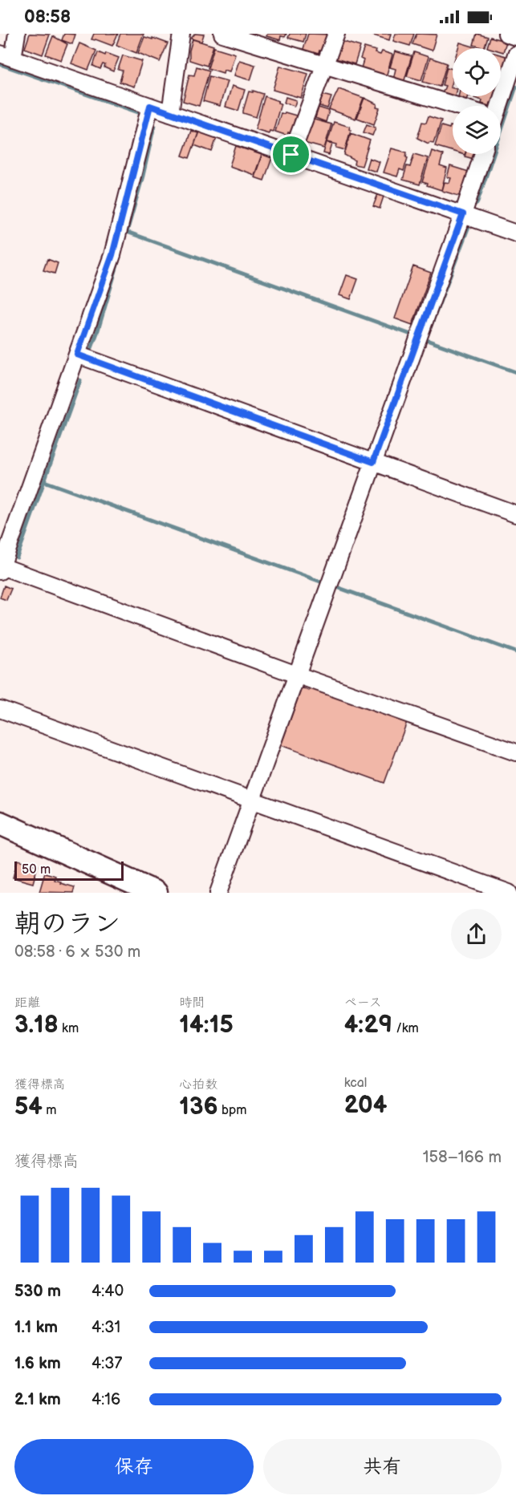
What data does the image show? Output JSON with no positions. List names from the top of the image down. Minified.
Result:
{"scale_bar":"50 m","page":{"status":"08:58","scale":"50 m","heading":["朝のラン","08:58 · 6 × 530 m"],"stats":[["距離","3.18 km"],["時間","14:15"],["ペース","4:29 /km"],["獲得標高","54 m"],["心拍数","136 bpm"],["kcal","204"]],"chart":["獲得標高","158–166 m"],"list":[{"name":"530 m","note":"4:40"},{"name":"1.1 km","note":"4:31"},{"name":"1.6 km","note":"4:37"},{"name":"2.1 km","note":"4:16"}],"buttons":["保存","共有"]}}
